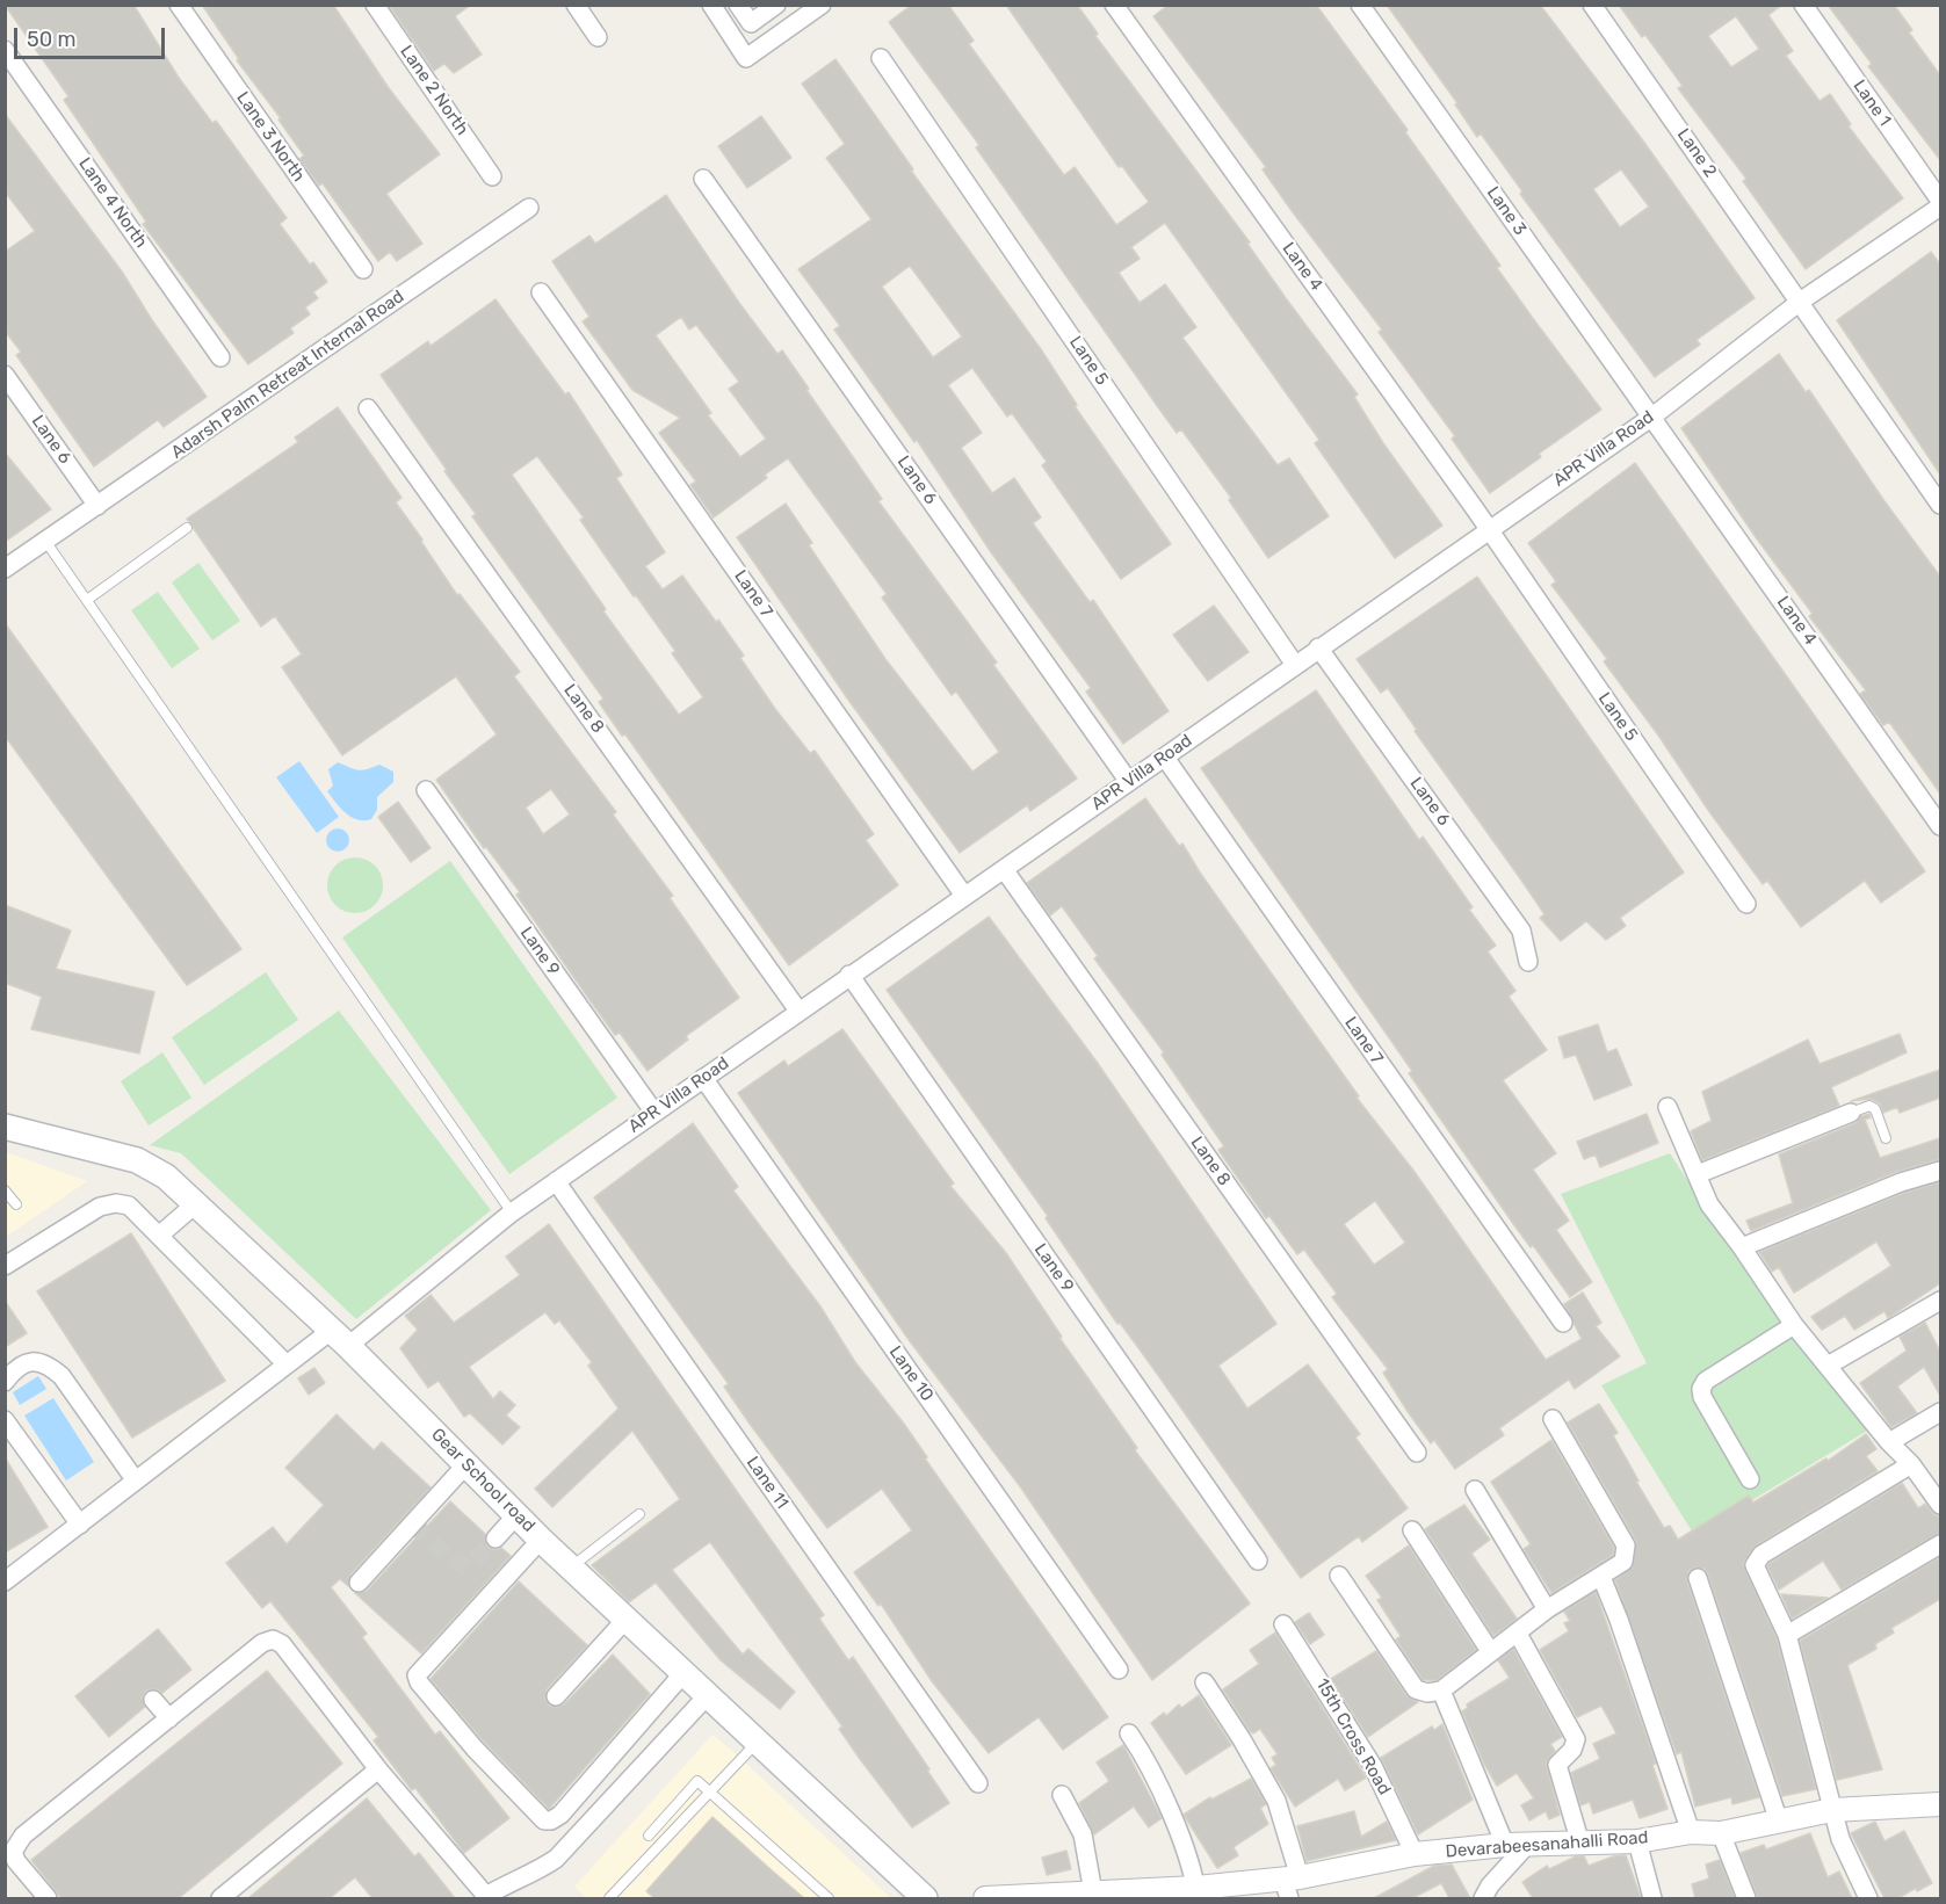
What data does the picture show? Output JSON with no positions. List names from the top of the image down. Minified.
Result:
{"streets":{"main road":["Gear School road"],"street":["Lane 2 North","Lane 1","Lane 3 North","Lane 2","Lane 4 North","Lane 3","Lane 4","Lane 5","Adarsh Palm Retreat Internal Road","Lane 6","APR Villa Road","Lane 7","Lane 8","Lane 9","Lane 10","Lane 11","15th Cross Road","Devarabeesanahalli Road"]},"crossings":[["Lane 1","APR Villa Road"],["Lane 2","APR Villa Road"],["Lane 3","Lane 4"],["Lane 3","APR Villa Road"],["Lane 4","Lane 5"],["Lane 4","APR Villa Road"],["Lane 5","APR Villa Road"],["Adarsh Palm Retreat Internal Road","Lane 6"],["Lane 6","APR Villa Road"],["APR Villa Road","Lane 7"],["APR Villa Road","Lane 8"],["APR Villa Road","Lane 9"],["APR Villa Road","Lane 10"],["APR Villa Road","Gear School road"],["APR Villa Road","Lane 11"],["15th Cross Road","Devarabeesanahalli Road"]],"scale_bar":"50 m"}
